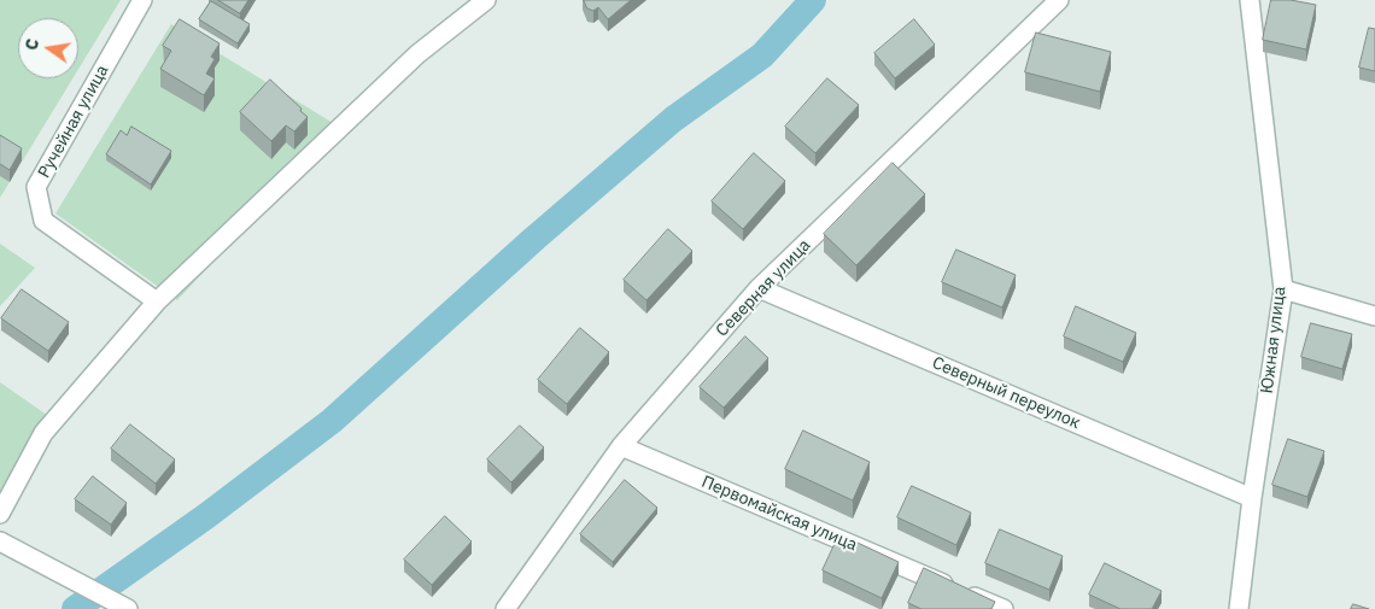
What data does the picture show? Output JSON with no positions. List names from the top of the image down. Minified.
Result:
{"streets":{"street":["Ручейная улица","Северная улица","Южная улица","Северный переулок","Первомайская улица"]},"crossings":[["Северная улица","Северный переулок"],["Северная улица","Первомайская улица"],["Южная улица","Северный переулок"]],"north":"left"}
